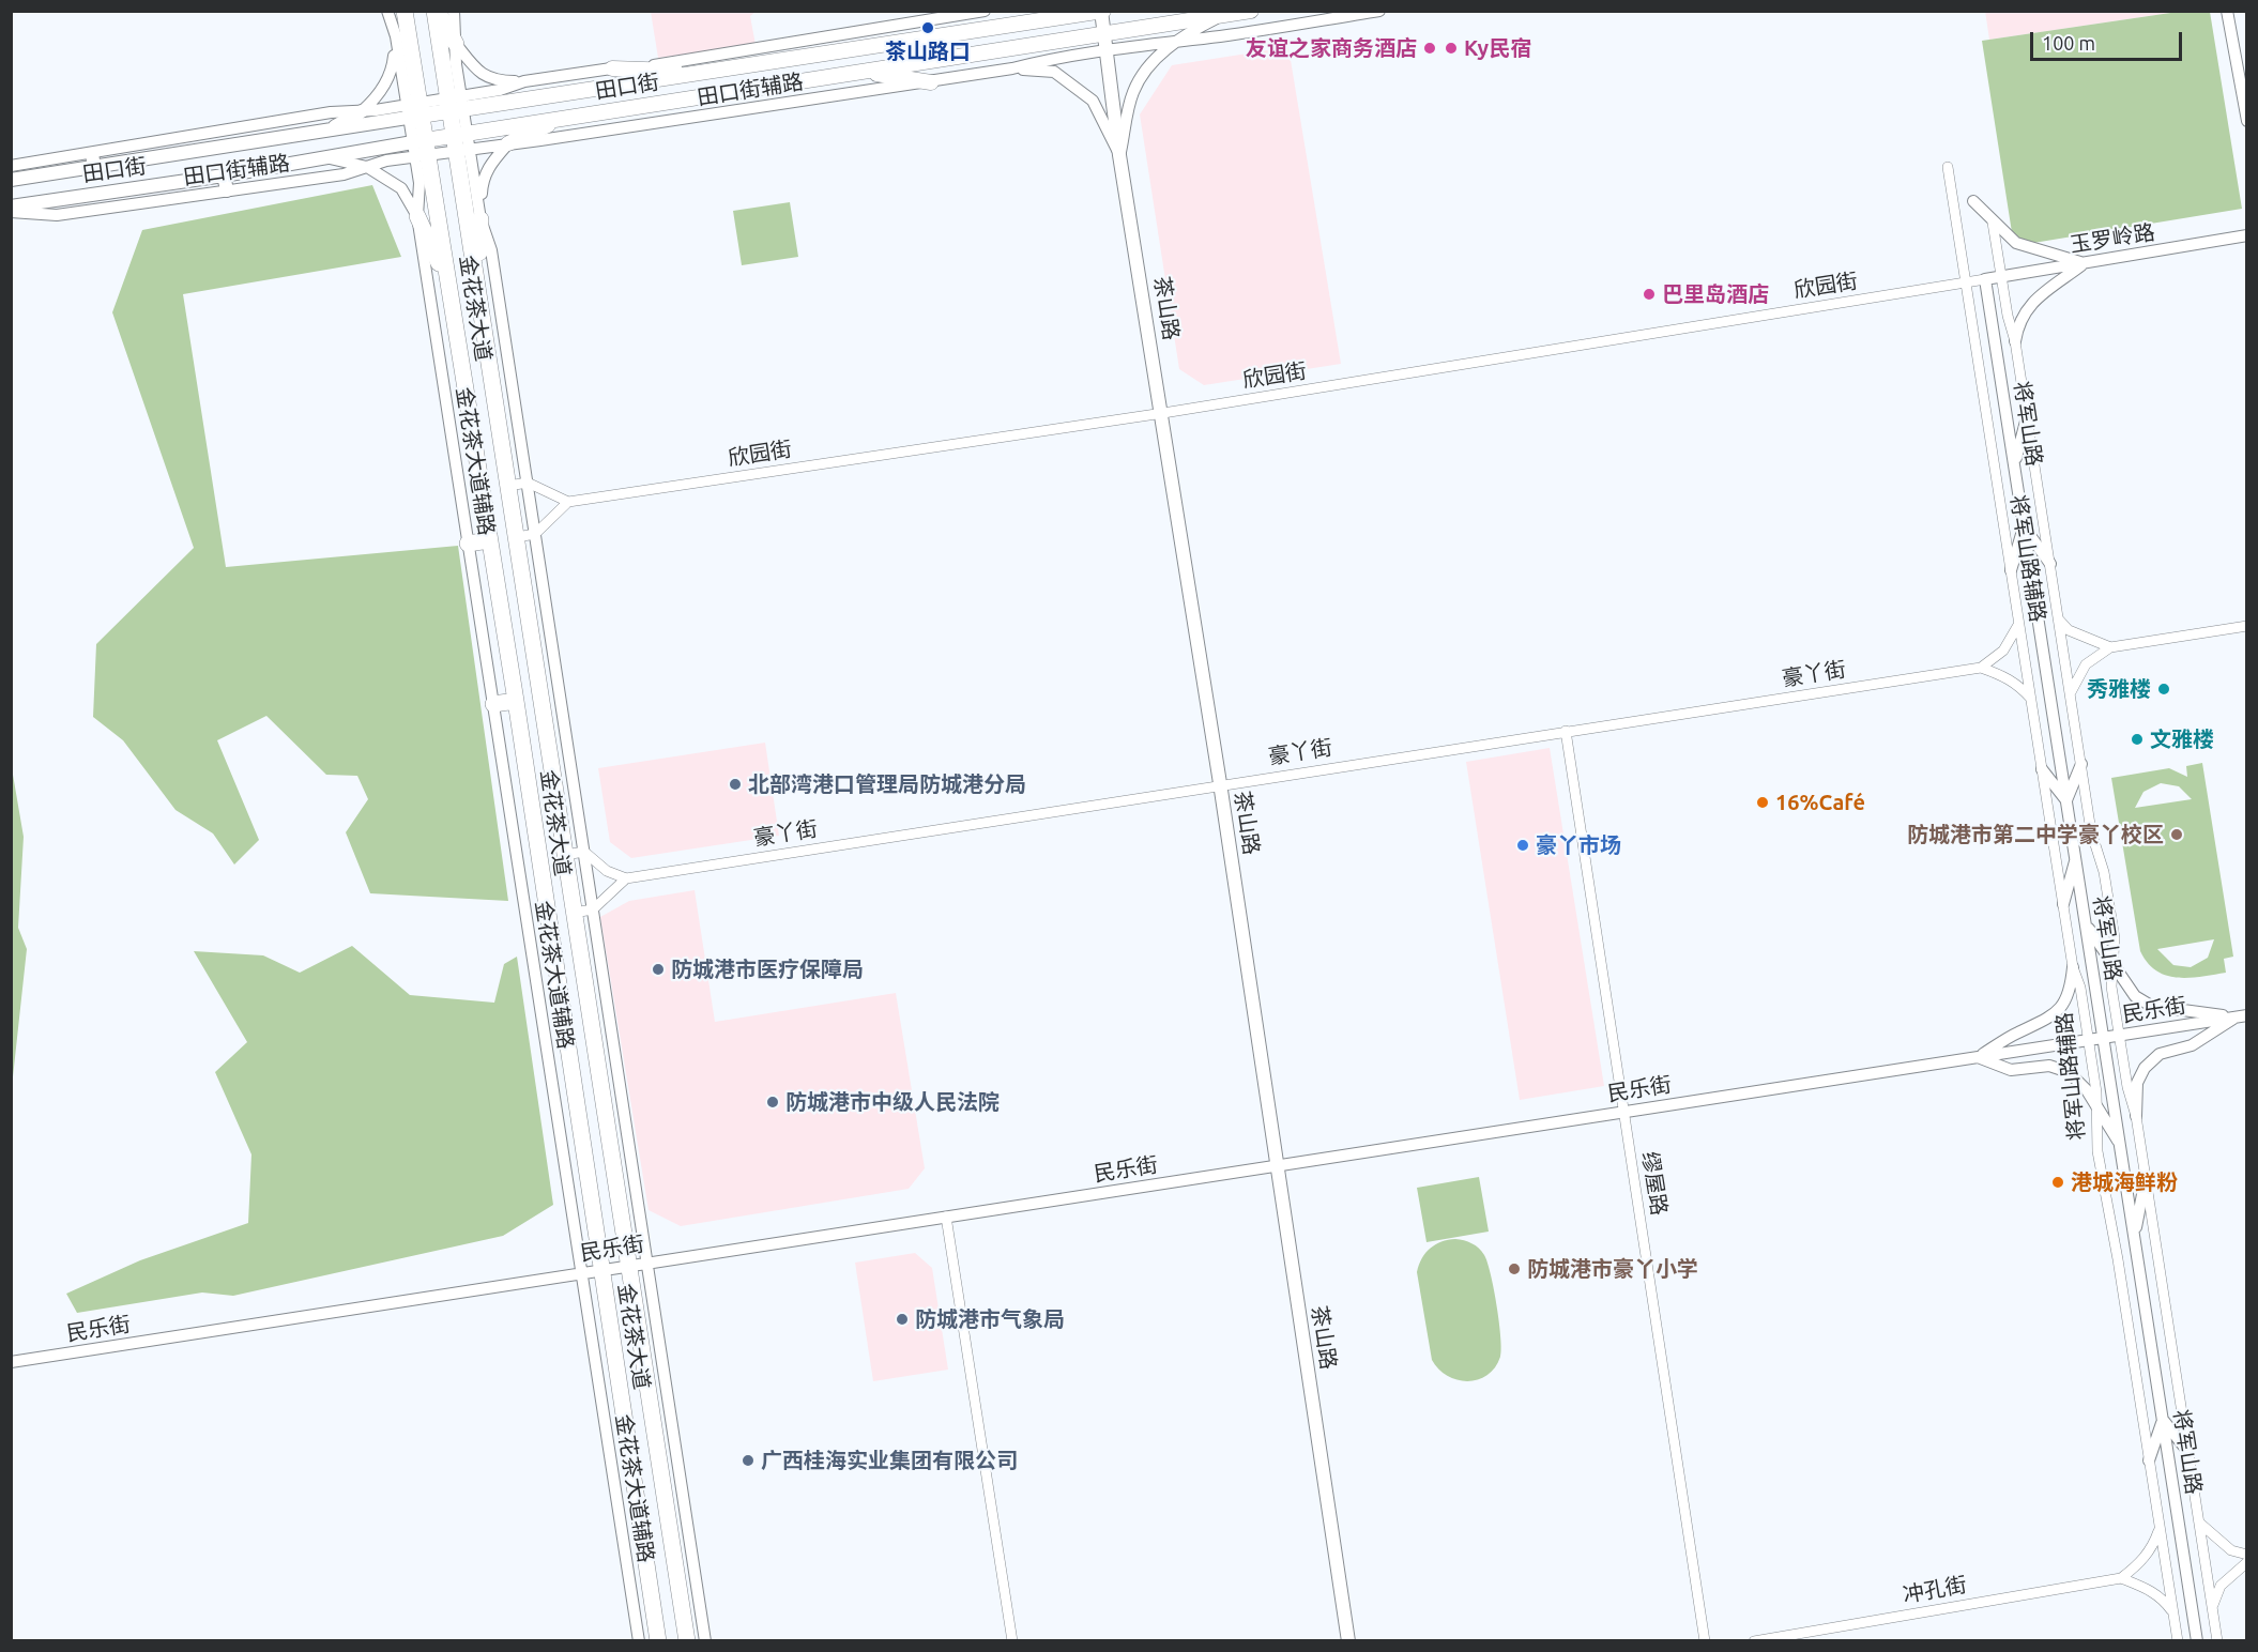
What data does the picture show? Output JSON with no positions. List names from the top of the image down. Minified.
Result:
{"streets":{"highway":["金花茶大道"],"main road":["田口街","茶山路"],"street":["田口街辅路","玉罗岭路","欣园街","将军山路","金花茶大道辅路","将军山路辅路","豪丫街","民乐街","缪屋路","冲孔街"]},"crossings":[["田口街","田口街辅路"],["田口街","金花茶大道"],["田口街","茶山路"],["田口街","金花茶大道辅路"],["田口街辅路","金花茶大道"],["田口街辅路","茶山路"],["田口街辅路","金花茶大道辅路"],["玉罗岭路","欣园街"],["玉罗岭路","将军山路"],["玉罗岭路","将军山路辅路"],["欣园街","茶山路"],["欣园街","将军山路"],["欣园街","将军山路辅路"],["金花茶大道","金花茶大道辅路"],["金花茶大道","民乐街"],["茶山路","豪丫街"],["茶山路","民乐街"],["将军山路","民乐街"],["金花茶大道辅路","民乐街"],["将军山路辅路","民乐街"],["豪丫街","缪屋路"],["民乐街","缪屋路"]],"places":["茶山路口","友谊之家商务酒店","Ky民宿","巴里岛酒店","秀雅楼","文雅楼","北部湾港口管理局防城港分局","16%Café","防城港市第二中学豪丫校区","豪丫市场","防城港市医疗保障局","防城港市中级人民法院","港城海鲜粉","防城港市豪丫小学","防城港市气象局","广西桂海实业集团有限公司"],"scale_bar":"100 m"}
